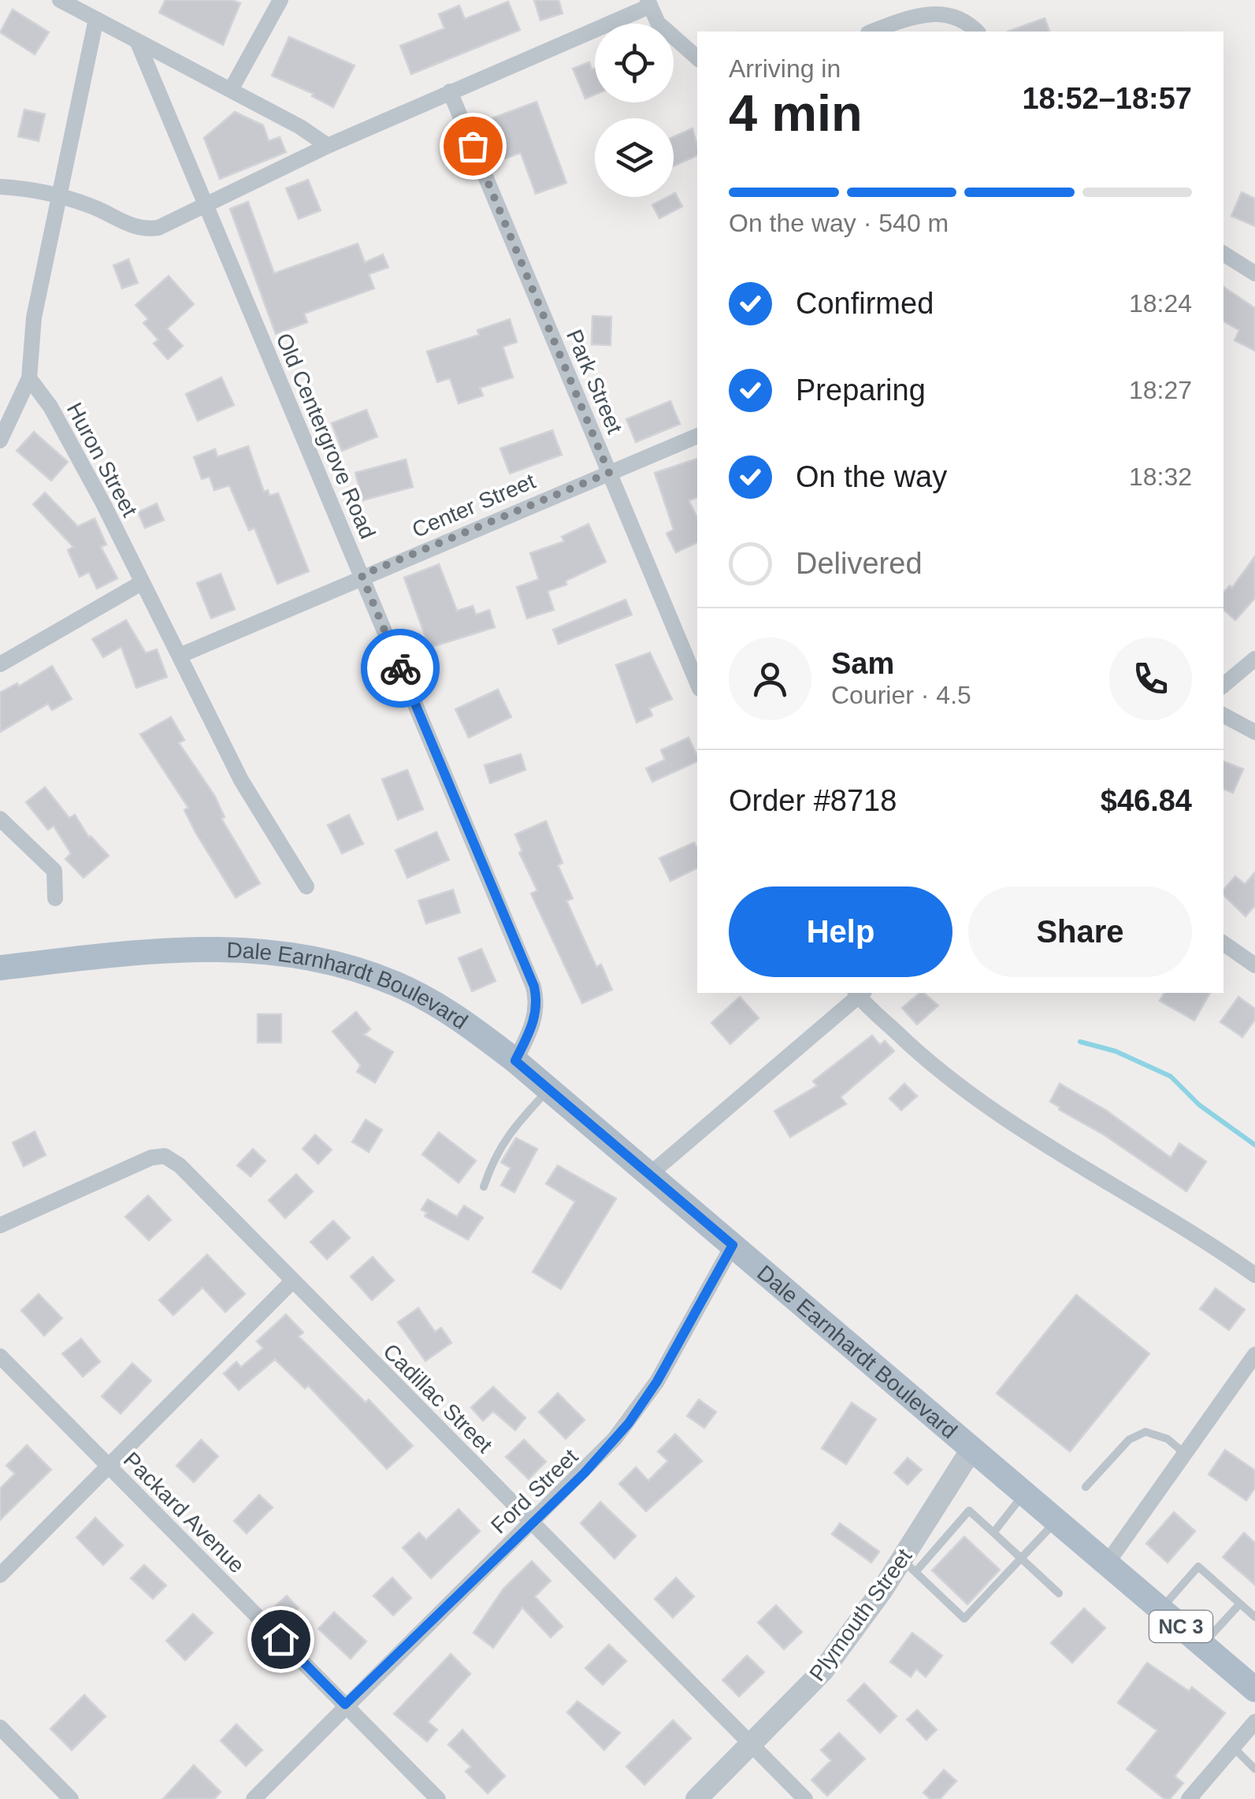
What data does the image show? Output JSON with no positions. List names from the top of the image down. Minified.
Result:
{"streets":{"main road":["Dale Earnhardt Boulevard","NC 3"],"street":["Park Street","Old Centergrove Road","Huron Street","Center Street","Cadillac Street","Ford Street","Packard Avenue","Plymouth Street"]},"crossings":[["Park Street","Center Street"],["Old Centergrove Road","Center Street"],["Old Centergrove Road","Dale Earnhardt Boulevard"],["Huron Street","Center Street"],["Dale Earnhardt Boulevard","Ford Street"],["Dale Earnhardt Boulevard","Plymouth Street"],["Cadillac Street","Ford Street"],["Cadillac Street","Plymouth Street"],["Ford Street","Packard Avenue"]],"page":{"heading":["4 min","Arriving in","18:52–18:57"],"panel":["Sam","Courier · 4.5","Order #8718","$46.84"],"bar":"On the way · 540 m","list":[["Confirmed","18:24"],["Preparing","18:27"],["On the way","18:32"],"Delivered"],"buttons":["Help","Share"]}}
